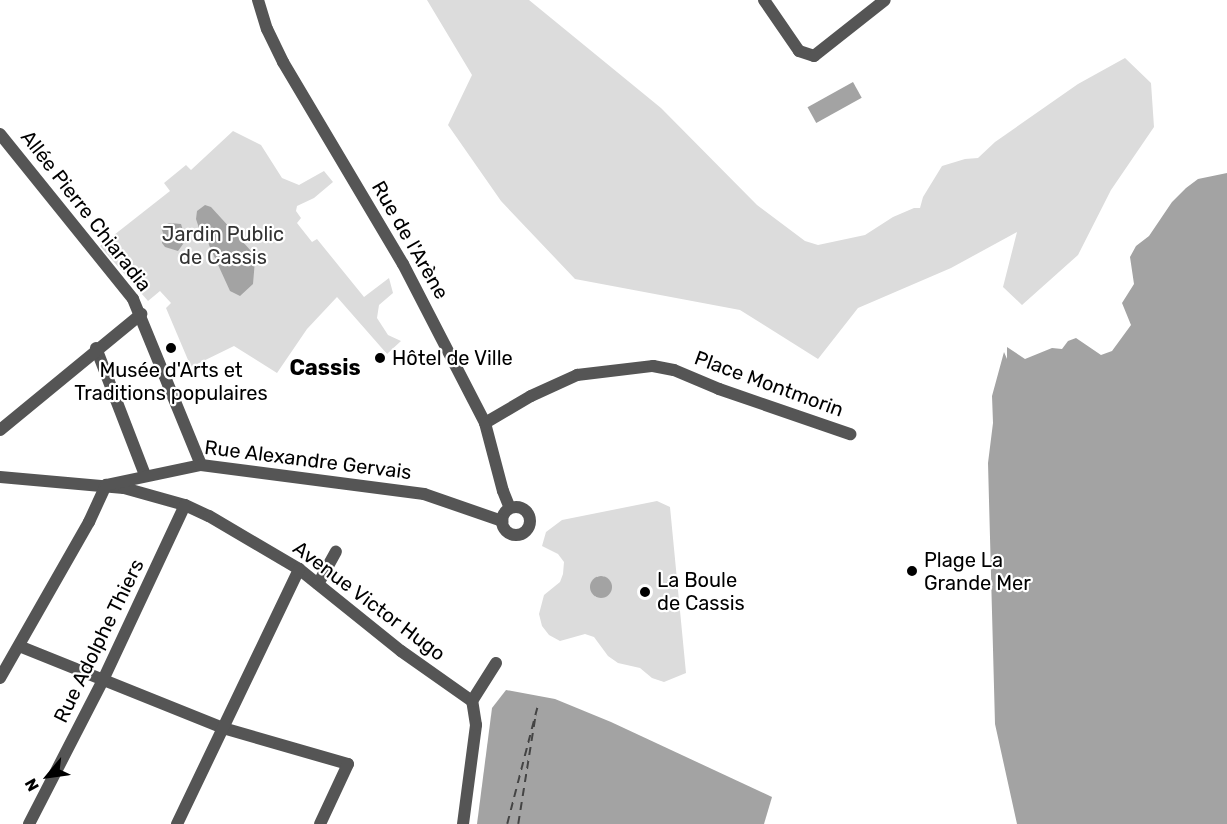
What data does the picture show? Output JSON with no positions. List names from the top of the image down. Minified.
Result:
{"streets":{"street":["Allée Pierre Chiaradia","Rue de l'Arène","Place Montmorin","Rue Alexandre Gervais","Avenue Victor Hugo","Rue Adolphe Thiers"]},"crossings":[["Allée Pierre Chiaradia","Rue Alexandre Gervais"],["Rue de l'Arène","Place Montmorin"],["Rue de l'Arène","Rue Alexandre Gervais"],["Rue Alexandre Gervais","Avenue Victor Hugo"],["Avenue Victor Hugo","Rue Adolphe Thiers"]],"districts":["Cassis"],"parks":["Jardin Public de Cassis"],"places":["Musée d'Arts et Traditions populaires","Hôtel de Ville","Plage La Grande Mer","La Boule de Cassis"],"north":"bottom left"}
